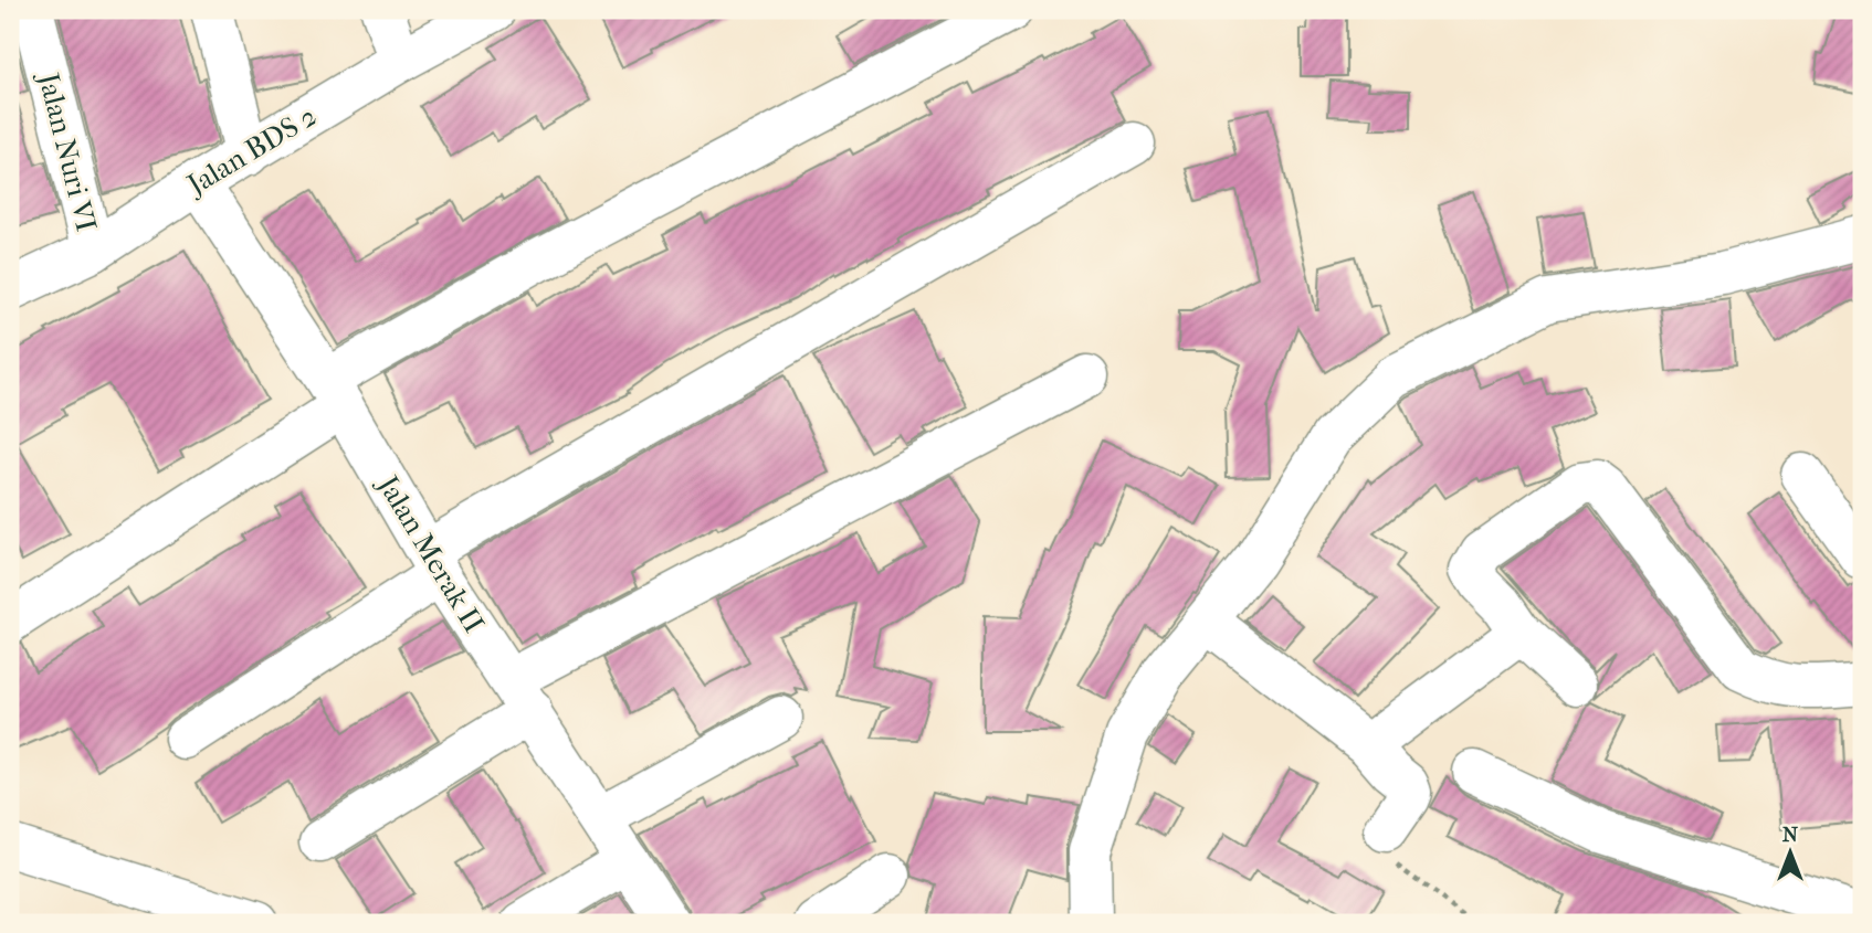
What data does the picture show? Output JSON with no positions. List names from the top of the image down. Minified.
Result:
{"streets":{"street":["Jalan BDS 2","Jalan Nuri VI","Jalan Merak II"]},"crossings":[["Jalan BDS 2","Jalan Nuri VI"],["Jalan BDS 2","Jalan Merak II"]],"north":"top"}
